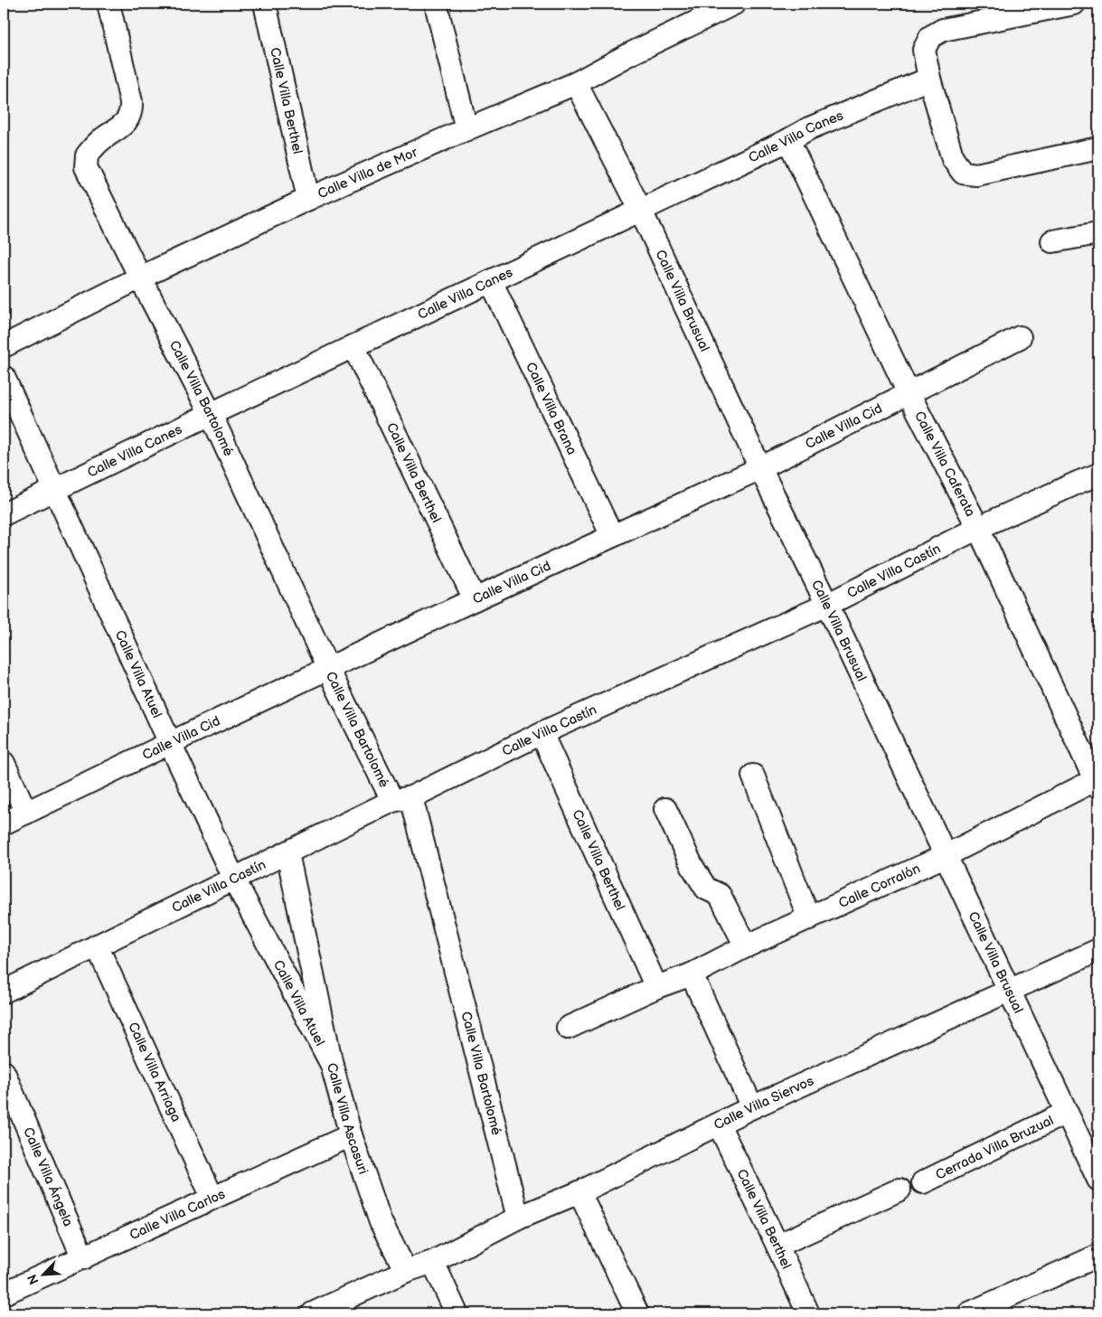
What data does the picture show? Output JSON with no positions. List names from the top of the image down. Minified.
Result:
{"streets":{"street":["Calle Villa Berthel","Calle Villa Canes","Calle Villa de Mor","Calle Villa Brusual","Calle Villa Bartolomé","Calle Villa Brana","Calle Villa Cid","Calle Villa Caferata","Calle Villa Castín","Calle Villa Atuel","Calle Corralón","Calle Villa Arriaga","Calle Villa Siervos","Calle Villa Ascasuri","Cerrada Villa Bruzual","Calle Villa Ángela","Calle Villa Carlos"]},"crossings":[["Calle Villa Berthel","Calle Villa Canes"],["Calle Villa Berthel","Calle Villa de Mor"],["Calle Villa Berthel","Calle Villa Cid"],["Calle Villa Berthel","Calle Villa Castín"],["Calle Villa Berthel","Calle Corralón"],["Calle Villa Berthel","Calle Villa Siervos"],["Calle Villa Canes","Calle Villa Brusual"],["Calle Villa Canes","Calle Villa Bartolomé"],["Calle Villa Canes","Calle Villa Brana"],["Calle Villa Canes","Calle Villa Caferata"],["Calle Villa Canes","Calle Villa Atuel"],["Calle Villa de Mor","Calle Villa Brusual"],["Calle Villa de Mor","Calle Villa Bartolomé"],["Calle Villa Brusual","Calle Villa Cid"],["Calle Villa Brusual","Calle Villa Castín"],["Calle Villa Brusual","Calle Corralón"],["Calle Villa Brusual","Calle Villa Siervos"],["Calle Villa Brusual","Cerrada Villa Bruzual"],["Calle Villa Bartolomé","Calle Villa Cid"],["Calle Villa Bartolomé","Calle Villa Castín"],["Calle Villa Bartolomé","Calle Villa Siervos"],["Calle Villa Brana","Calle Villa Cid"],["Calle Villa Cid","Calle Villa Caferata"],["Calle Villa Cid","Calle Villa Atuel"],["Calle Villa Caferata","Calle Villa Castín"],["Calle Villa Caferata","Calle Corralón"],["Calle Villa Castín","Calle Villa Atuel"],["Calle Villa Castín","Calle Villa Arriaga"],["Calle Villa Castín","Calle Villa Ascasuri"],["Calle Villa Atuel","Calle Villa Ascasuri"],["Calle Villa Arriaga","Calle Villa Carlos"],["Calle Villa Siervos","Calle Villa Ascasuri"],["Calle Villa Ascasuri","Calle Villa Carlos"],["Calle Villa Ángela","Calle Villa Carlos"]],"north":"bottom left"}
